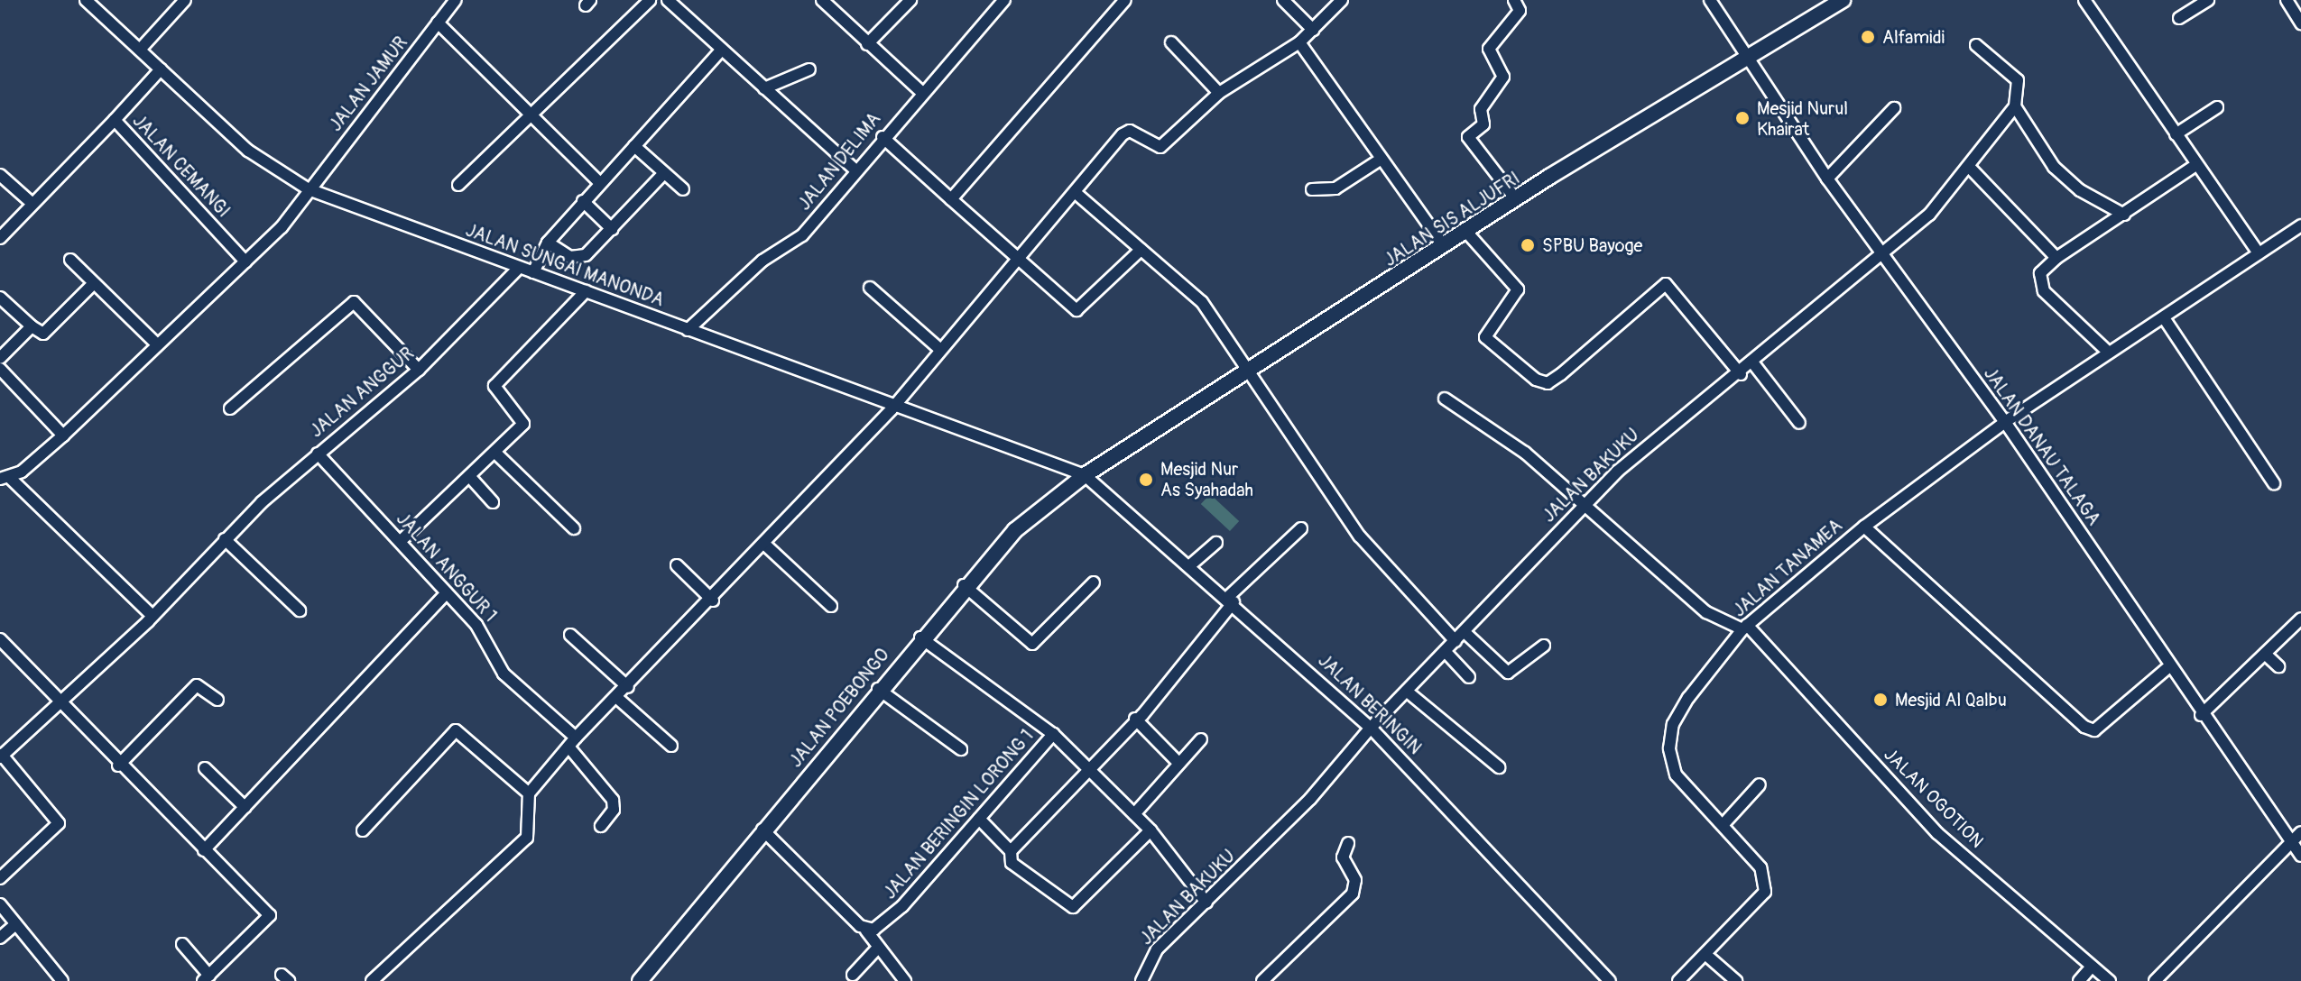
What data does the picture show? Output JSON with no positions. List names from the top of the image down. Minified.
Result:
{"streets":{"main road":["JALAN SIS ALJUFRI","JALAN POEBONGO"],"street":["JALAN JAMUR","JALAN DELIMA","JALAN CEMANGI","JALAN SUNGAI MANONDA","JALAN ANGGUR","JALAN DANAU TALAGA","JALAN BAKUKU","JALAN ANGGUR 1","JALAN TANAMEA","JALAN BERINGIN","JALAN OGOTION","JALAN BERINGIN LORONG 1"]},"crossings":[["JALAN JAMUR","JALAN SUNGAI MANONDA"],["JALAN DELIMA","JALAN SUNGAI MANONDA"],["JALAN SIS ALJUFRI","JALAN SUNGAI MANONDA"],["JALAN SIS ALJUFRI","JALAN DANAU TALAGA"],["JALAN SIS ALJUFRI","JALAN BERINGIN"],["JALAN SIS ALJUFRI","JALAN POEBONGO"],["JALAN SUNGAI MANONDA","JALAN ANGGUR"],["JALAN SUNGAI MANONDA","JALAN BERINGIN"],["JALAN SUNGAI MANONDA","JALAN POEBONGO"],["JALAN ANGGUR","JALAN ANGGUR 1"],["JALAN DANAU TALAGA","JALAN BAKUKU"],["JALAN DANAU TALAGA","JALAN TANAMEA"],["JALAN BAKUKU","JALAN BERINGIN"],["JALAN BAKUKU","JALAN BERINGIN LORONG 1"],["JALAN TANAMEA","JALAN OGOTION"],["JALAN BERINGIN","JALAN POEBONGO"],["JALAN POEBONGO","JALAN BERINGIN LORONG 1"]],"places":["Alfamidi","Mesjid Nurul Khairat","SPBU Bayoge","Mesjid Nur As Syahadah","Mesjid Al Qalbu"]}
